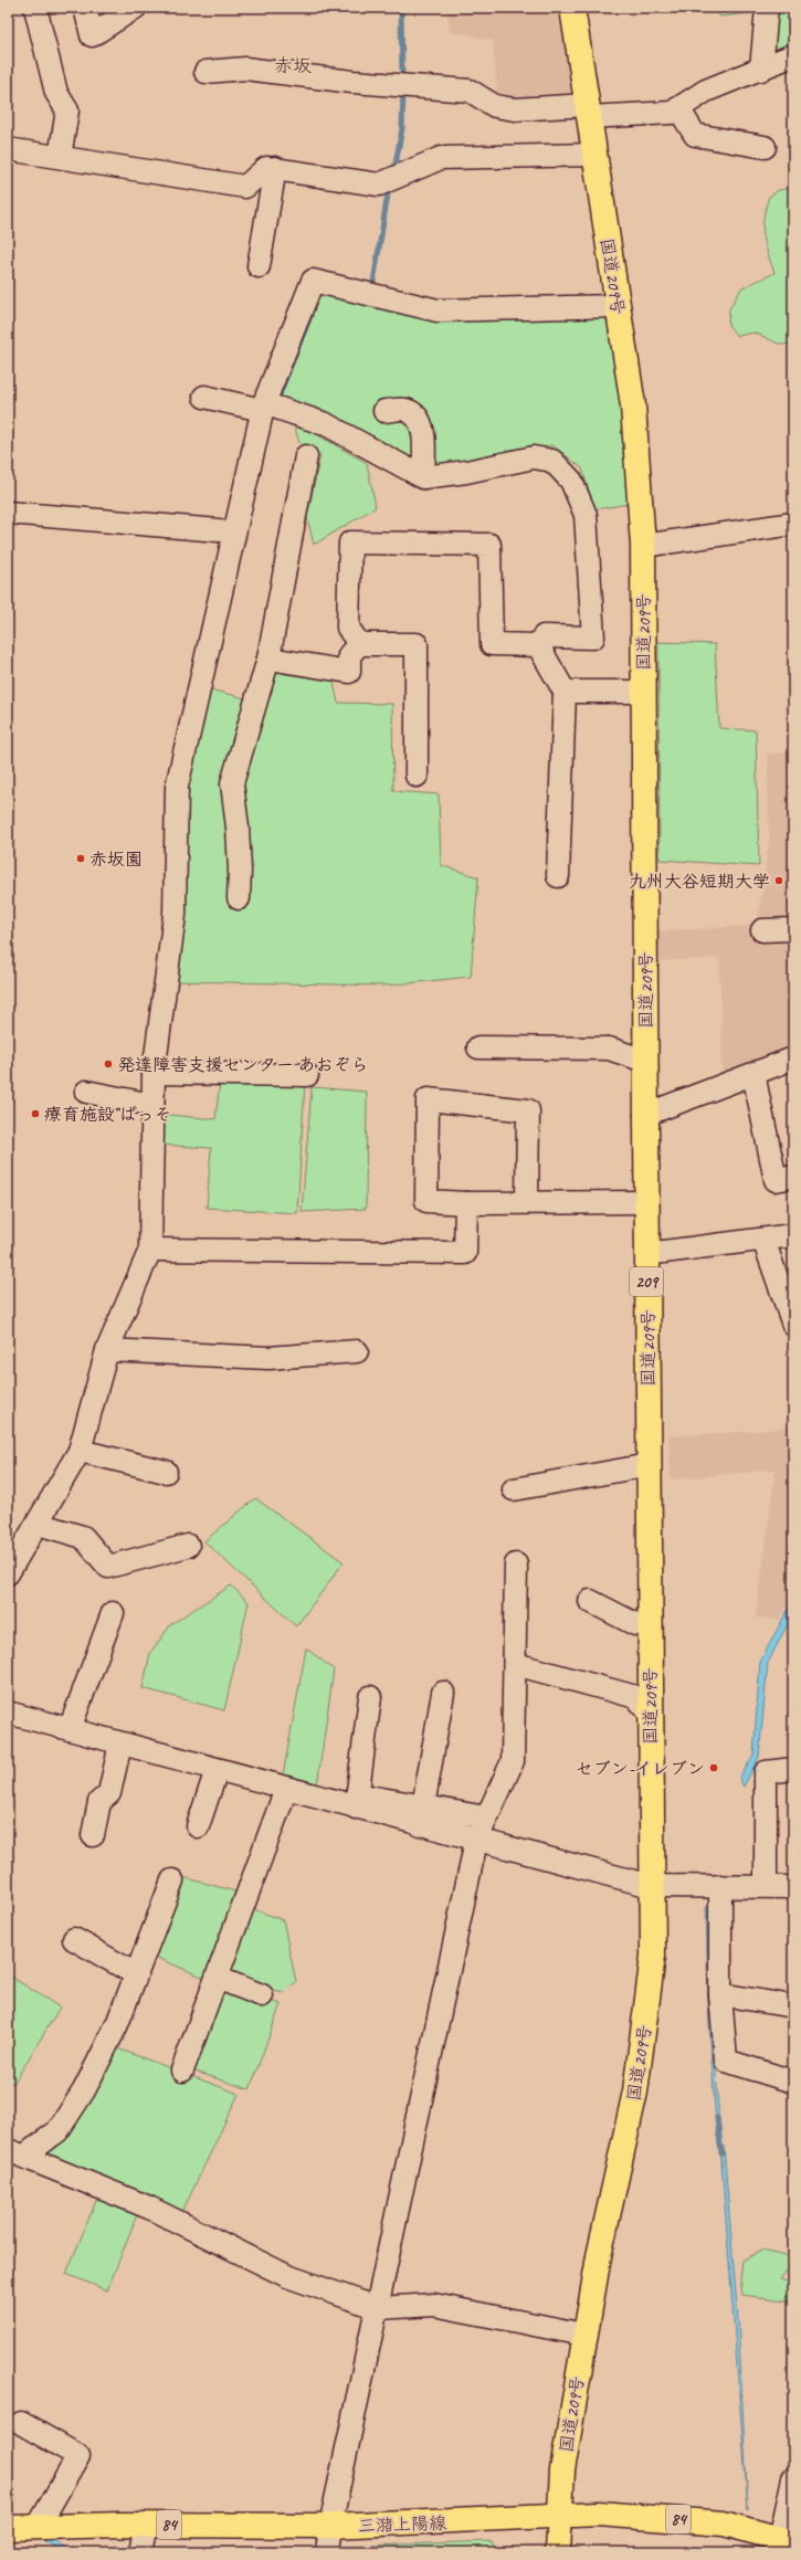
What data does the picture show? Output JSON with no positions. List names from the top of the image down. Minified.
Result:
{"streets":{"main road":["国道209号","209","84","三潴上陽線"]},"crossings":[["国道209号","三潴上陽線"]],"districts":["赤坂"],"places":["赤坂園","九州大谷短期大学","発達障害支援センター あおぞら","療育施設 ぱっそ","セブン-イレブン"]}
